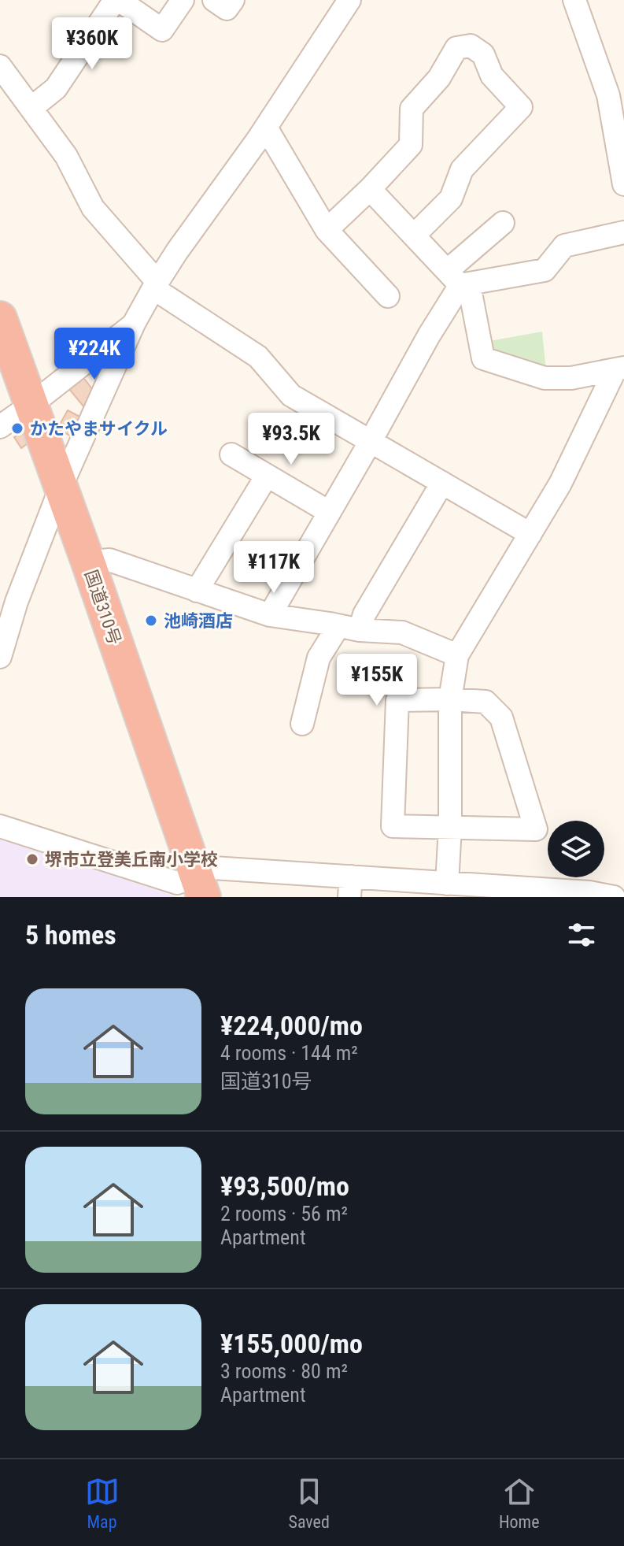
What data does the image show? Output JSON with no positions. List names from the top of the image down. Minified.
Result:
{"streets":{"highway":["国道310号"]},"places":["かたやまサイクル","池崎酒店","堺市立登美丘南小学校"],"page":{"price":["¥360K","¥224K","¥93.5K","¥117K","¥155K"],"heading":"5 homes","list":[{"name":"¥224,000/mo","note":"4 rooms · 144 m² · 国道310号"},{"name":"¥93,500/mo","note":"2 rooms · 56 m² · Apartment"},{"name":"¥155,000/mo","note":"3 rooms · 80 m² · Apartment"}],"tabs":["Map","Saved","Home"]}}
